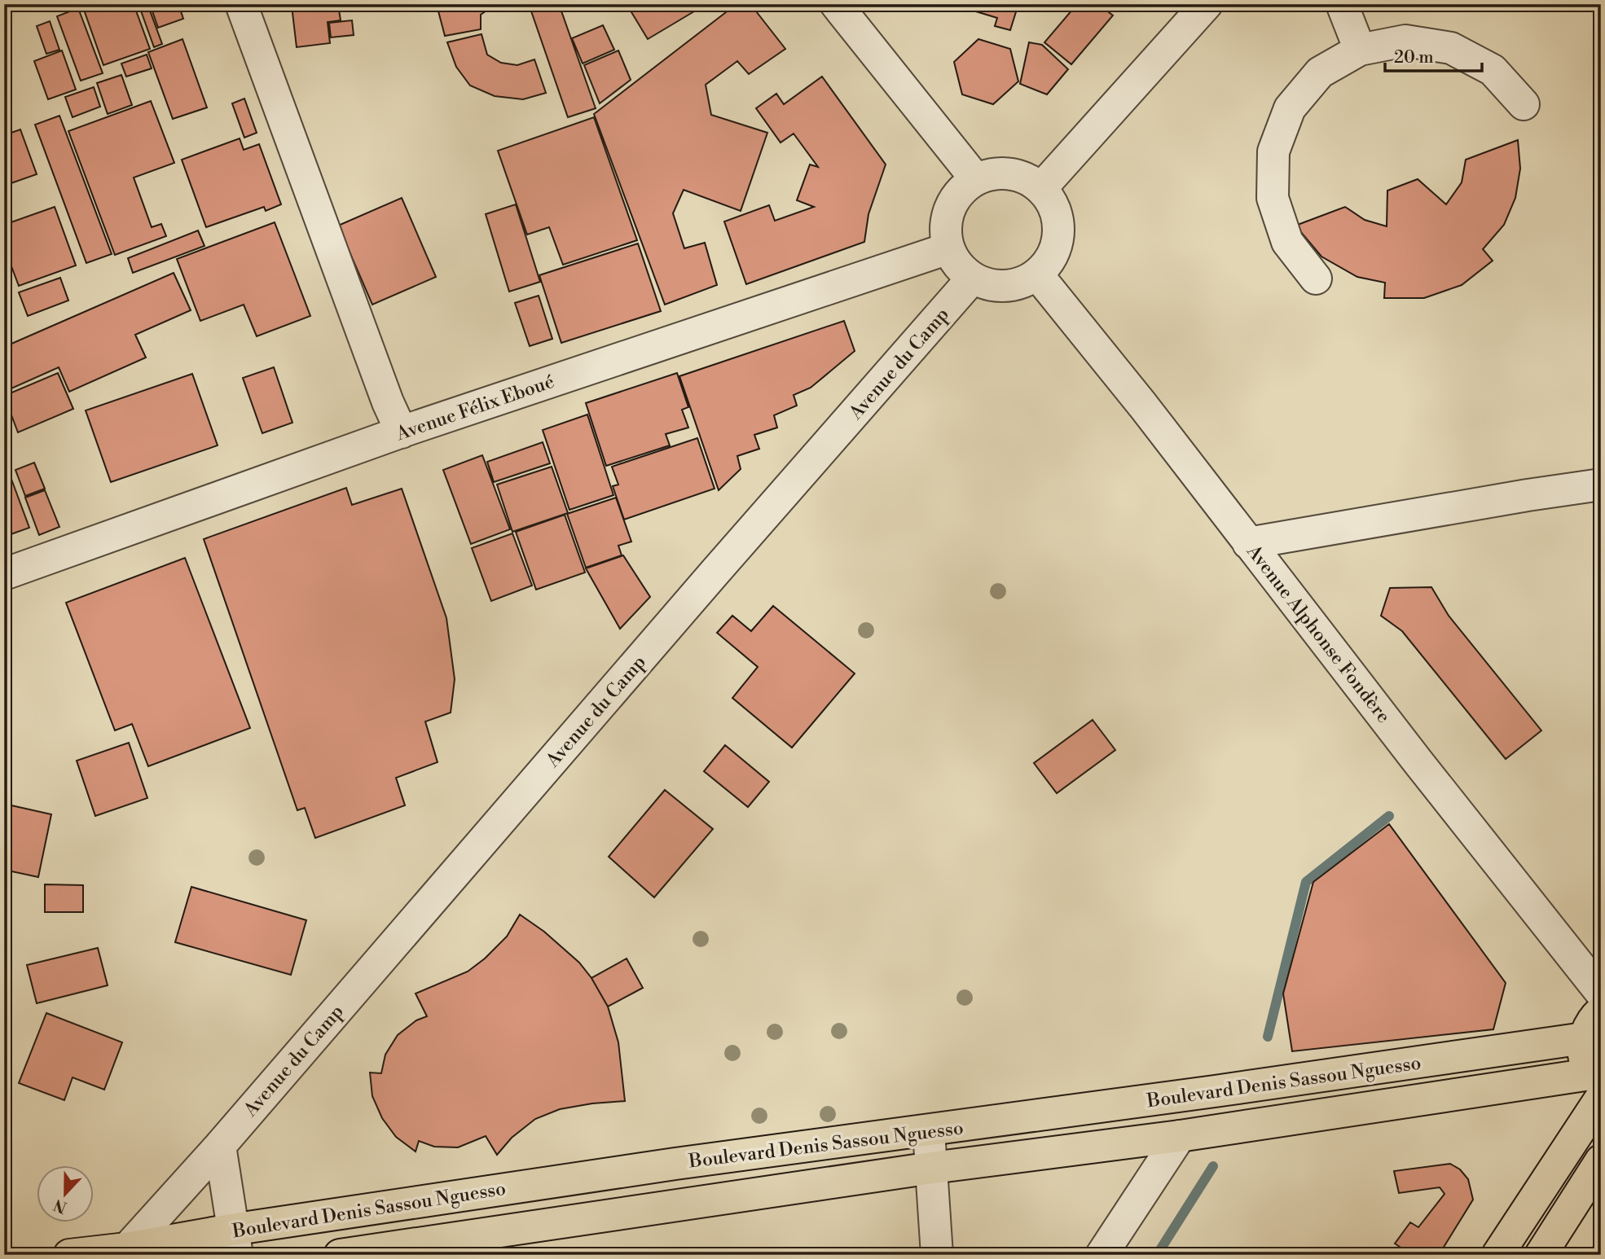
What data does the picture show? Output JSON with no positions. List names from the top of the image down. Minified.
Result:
{"streets":{"main road":["Boulevard Denis Sassou Nguesso"],"street":["Avenue du Camp","Avenue Félix Eboué","Avenue Alphonse Fondère"]},"crossings":[["Avenue du Camp","Avenue Félix Eboué"],["Avenue du Camp","Avenue Alphonse Fondère"],["Avenue du Camp","Boulevard Denis Sassou Nguesso"],["Avenue Félix Eboué","Avenue Alphonse Fondère"]],"scale_bar":"20 m","north":"bottom"}
